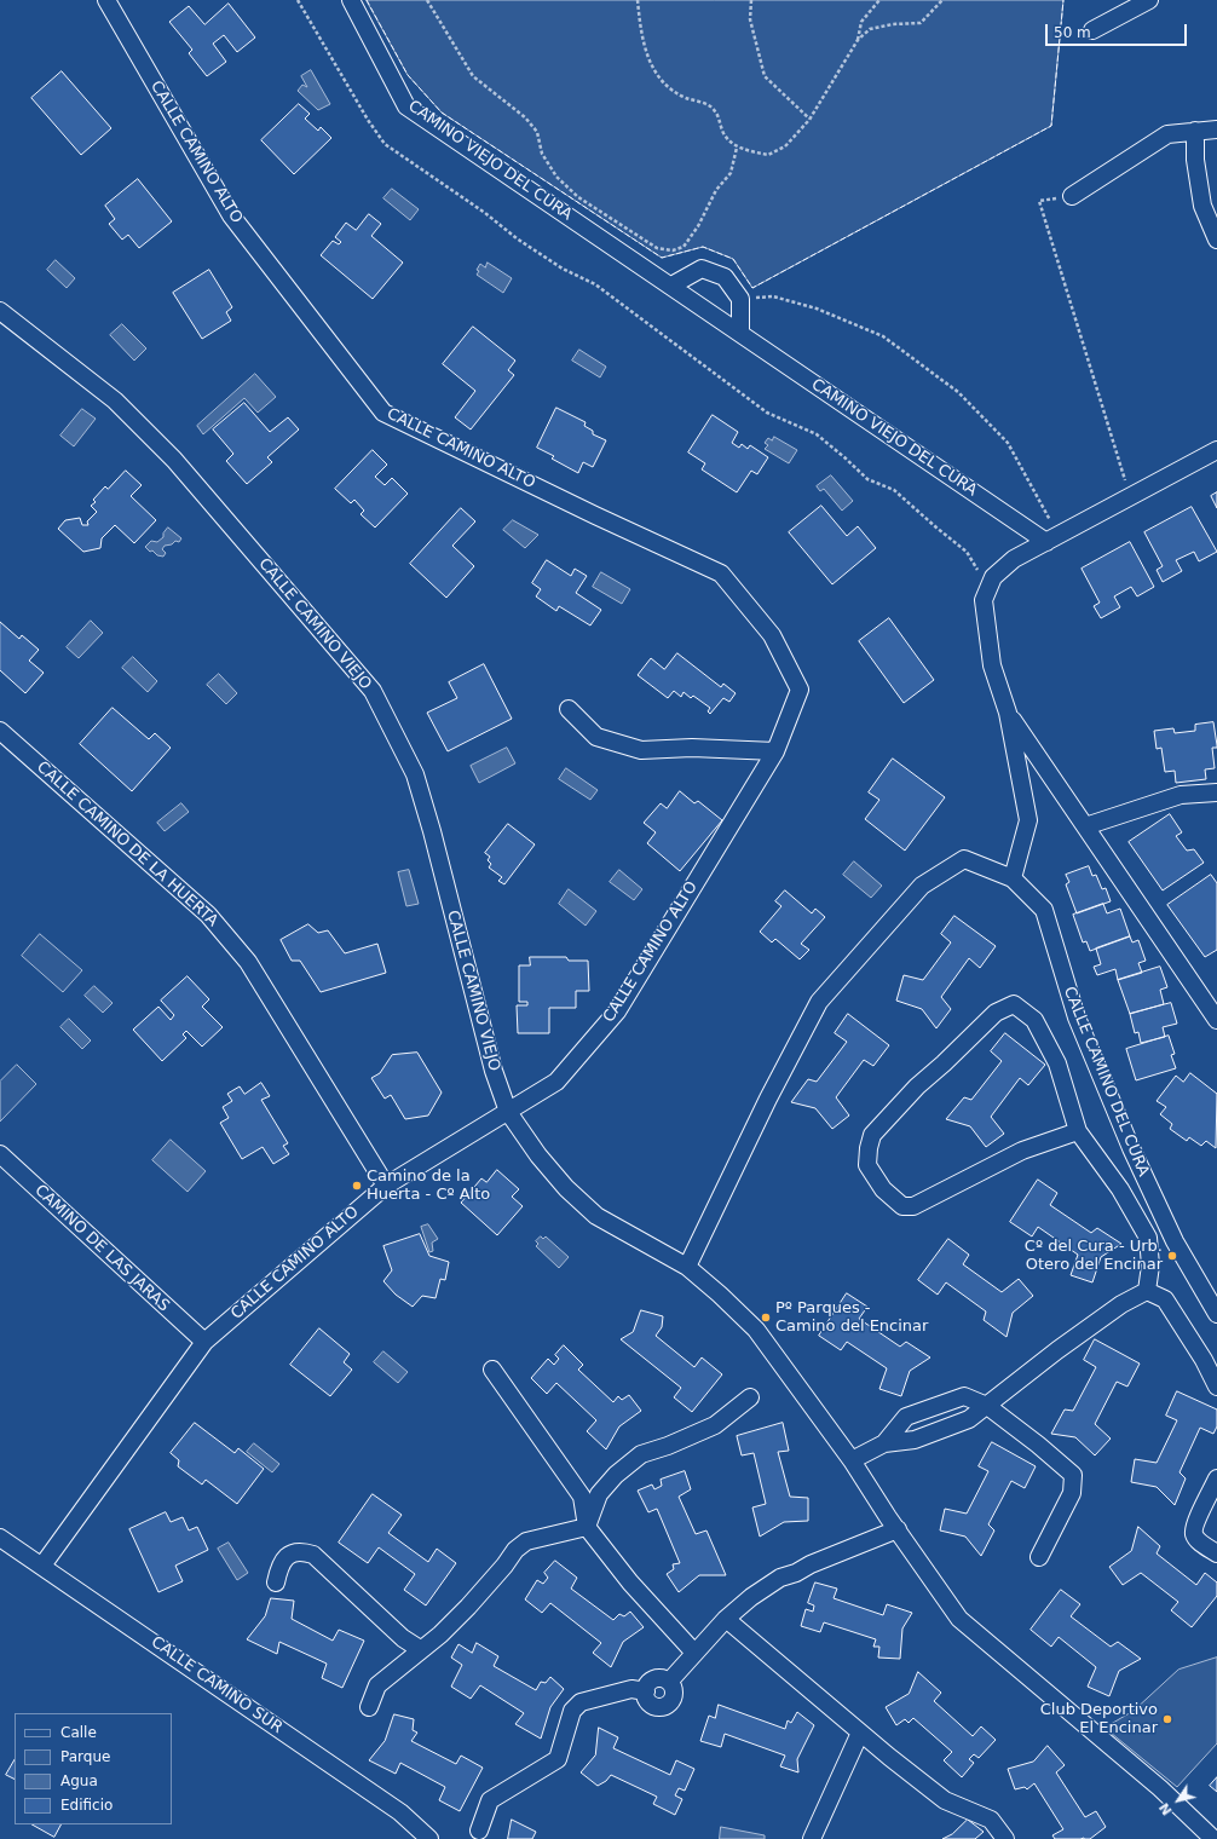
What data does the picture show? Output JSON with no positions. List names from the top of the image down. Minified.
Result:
{"streets":{"street":["CALLE CAMINO ALTO","CAMINO VIEJO DEL CURA","CALLE CAMINO VIEJO","CALLE CAMINO DE LA HUERTA","CALLE CAMINO DEL CURA","CAMINO DE LAS JARAS","CALLE CAMINO SUR"]},"crossings":[["CALLE CAMINO ALTO","CALLE CAMINO VIEJO"],["CALLE CAMINO ALTO","CALLE CAMINO DE LA HUERTA"],["CALLE CAMINO ALTO","CAMINO DE LAS JARAS"],["CALLE CAMINO ALTO","CALLE CAMINO SUR"],["CALLE CAMINO VIEJO","CALLE CAMINO DEL CURA"]],"places":["Camino de la Huerta - Cº Alto","Cº del Cura - Urb. Otero del Encinar","Pº Parques - Camino del Encinar","Club Deportivo El Encinar"],"legend":["Calle","Parque","Agua","Edificio"],"scale_bar":"50 m","north":"bottom left"}
